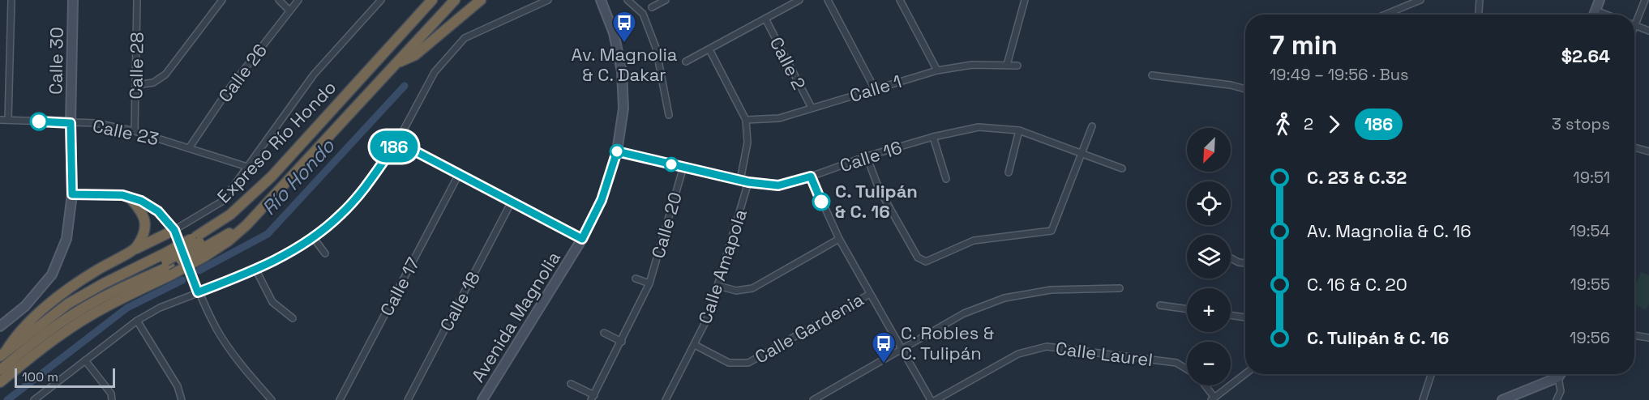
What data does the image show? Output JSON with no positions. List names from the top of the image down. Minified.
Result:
{"streets":{"highway":["Expreso Río Hondo"],"street":["Calle 30","Calle 2","Calle 28","Calle 26","Calle 1","Calle 23","Calle 16","Calle 20","Calle Amapola","Calle 17","Calle 18","Avenida Magnolia","Calle Gardenia","Calle Laurel"]},"crossings":[["Calle 30","Calle 23"],["Calle 2","Calle 1"],["Calle 28","Calle 23"],["Calle 26","Calle 23"],["Calle 16","Calle 20"],["Calle 16","Calle Amapola"],["Calle 16","Avenida Magnolia"],["Calle Amapola","Calle Gardenia"]],"water":["Río Hondo"],"places":{"bus stop":["Av. Magnolia & C. Dakar","C. Robles & C. Tulipán"],"other":["C. Tulipán & C. 16"]},"lines":["bus line 186"],"scale_bar":"100 m","north":"bottom left","page":{"on_map":"186","heading":["7 min","19:49 – 19:56 · Bus","$2.64"],"legs":["2","186","3 stops"],"map_buttons":["+","−"],"list":[{"name":"C. 23 & C.32","value":"19:51"},{"name":"Av. Magnolia & C. 16","value":"19:54"},{"name":"C. 16 & C. 20","value":"19:55"},{"name":"C. Tulipán & C. 16","value":"19:56"}],"scale":"100 m"}}
